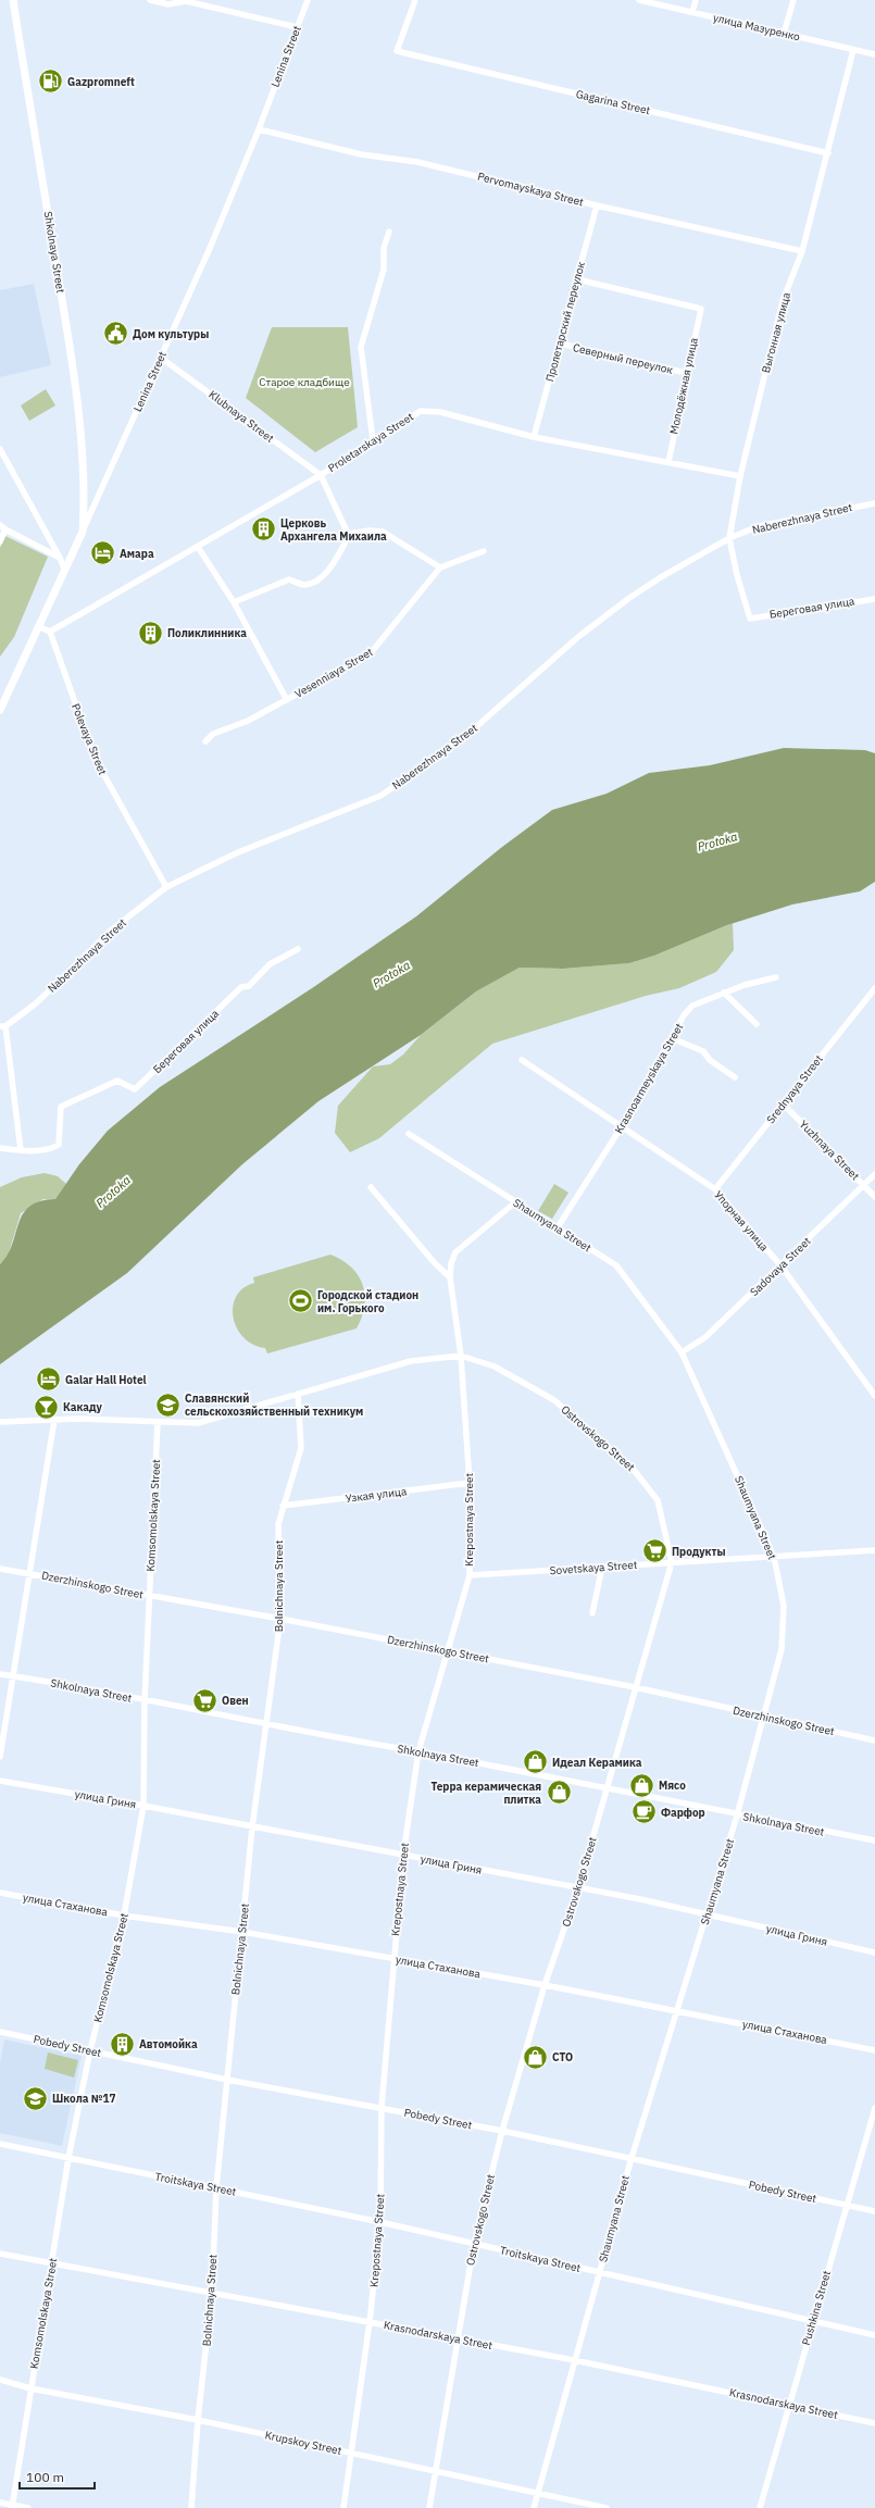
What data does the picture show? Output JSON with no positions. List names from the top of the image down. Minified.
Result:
{"streets":{"main road":["Lenina Street","Shkolnaya Street"],"street":["улица Мазуренко","Gagarina Street","Pervomayskaya Street","Пролетарский переулок","Выгонная улица","Северный переулок","Молодёжная улица","Klubnaya Street","Proletarskaya Street","Naberezhnaya Street","Береговая улица","Vesenniaya Street","Polevaya Street","Krasnoarmeyskaya Street","Srednyaya Street","Yuzhnaya Street","Упорная улица","Shaumyana Street","Sadovaya Street","Ostrovskogo Street","Узкая улица","Komsomolskaya Street","Krepostnaya Street","Sovetskaya Street","Dzerzhinskogo Street","Bolnichnaya Street","улица Гриня","улица Стаханова","Pobedy Street","Troitskaya Street","Pushkina Street","Krasnodarskaya Street","Krupskoy Street"]},"crossings":[["улица Мазуренко","Выгонная улица"],["Lenina Street","Pervomayskaya Street"],["Lenina Street","Shkolnaya Street"],["Lenina Street","Klubnaya Street"],["Gagarina Street","Выгонная улица"],["Pervomayskaya Street","Пролетарский переулок"],["Pervomayskaya Street","Выгонная улица"],["Shkolnaya Street","Shaumyana Street"],["Shkolnaya Street","Ostrovskogo Street"],["Shkolnaya Street","Komsomolskaya Street"],["Shkolnaya Street","Krepostnaya Street"],["Shkolnaya Street","Bolnichnaya Street"],["Пролетарский переулок","Северный переулок"],["Пролетарский переулок","Молодёжная улица"],["Пролетарский переулок","Proletarskaya Street"],["Выгонная улица","Proletarskaya Street"],["Выгонная улица","Naberezhnaya Street"],["Выгонная улица","Береговая улица"],["Северный переулок","Молодёжная улица"],["Молодёжная улица","Proletarskaya Street"],["Klubnaya Street","Proletarskaya Street"],["Proletarskaya Street","Polevaya Street"],["Naberezhnaya Street","Polevaya Street"],["Krasnoarmeyskaya Street","Упорная улица"],["Krasnoarmeyskaya Street","Shaumyana Street"],["Srednyaya Street","Yuzhnaya Street"],["Srednyaya Street","Упорная улица"],["Yuzhnaya Street","Sadovaya Street"],["Упорная улица","Sadovaya Street"],["Shaumyana Street","Sadovaya Street"],["Shaumyana Street","Krepostnaya Street"],["Shaumyana Street","Sovetskaya Street"],["Shaumyana Street","Dzerzhinskogo Street"],["Shaumyana Street","улица Гриня"],["Shaumyana Street","улица Стаханова"],["Shaumyana Street","Pobedy Street"],["Shaumyana Street","Troitskaya Street"],["Shaumyana Street","Krasnodarskaya Street"],["Shaumyana Street","Krupskoy Street"],["Ostrovskogo Street","Krepostnaya Street"],["Ostrovskogo Street","Sovetskaya Street"],["Ostrovskogo Street","Dzerzhinskogo Street"],["Ostrovskogo Street","улица Гриня"],["Ostrovskogo Street","улица Стаханова"],["Ostrovskogo Street","Pobedy Street"],["Ostrovskogo Street","Troitskaya Street"],["Ostrovskogo Street","Krasnodarskaya Street"],["Ostrovskogo Street","Krupskoy Street"],["Узкая улица","Krepostnaya Street"],["Узкая улица","Bolnichnaya Street"],["Komsomolskaya Street","Dzerzhinskogo Street"],["Komsomolskaya Street","улица Гриня"],["Komsomolskaya Street","улица Стаханова"],["Komsomolskaya Street","Pobedy Street"],["Komsomolskaya Street","Troitskaya Street"],["Komsomolskaya Street","Krasnodarskaya Street"],["Komsomolskaya Street","Krupskoy Street"],["Krepostnaya Street","Sovetskaya Street"],["Krepostnaya Street","Dzerzhinskogo Street"],["Krepostnaya Street","улица Гриня"],["Krepostnaya Street","улица Стаханова"],["Krepostnaya Street","Pobedy Street"],["Krepostnaya Street","Troitskaya Street"],["Krepostnaya Street","Krasnodarskaya Street"],["Krepostnaya Street","Krupskoy Street"],["Dzerzhinskogo Street","Bolnichnaya Street"],["Bolnichnaya Street","улица Гриня"],["Bolnichnaya Street","улица Стаханова"],["Bolnichnaya Street","Pobedy Street"],["Bolnichnaya Street","Troitskaya Street"],["Bolnichnaya Street","Krasnodarskaya Street"],["Bolnichnaya Street","Krupskoy Street"],["Pobedy Street","Pushkina Street"],["Troitskaya Street","Pushkina Street"],["Pushkina Street","Krasnodarskaya Street"]],"water":["Protoka"],"parks":["Старое кладбище"],"places":{"fuel station":["Gazpromneft"],"public building":["Дом культуры"],"building":["Церковь Архангела Михаила","Поликлинника","Автомойка"],"hotel":["Амара","Galar Hall Hotel"],"sports":["Городской cтадион им. Горького"],"school or university":["Славянский сельскохозяйственный техникум","Школа №17"],"bar":["Какаду"],"supermarket":["Продукты","Овен"],"shop":["Идеал Керамика","Мясо","Терра керамическая плитка","СТО"],"cafe":["Фарфор"]},"scale_bar":"100 m"}
